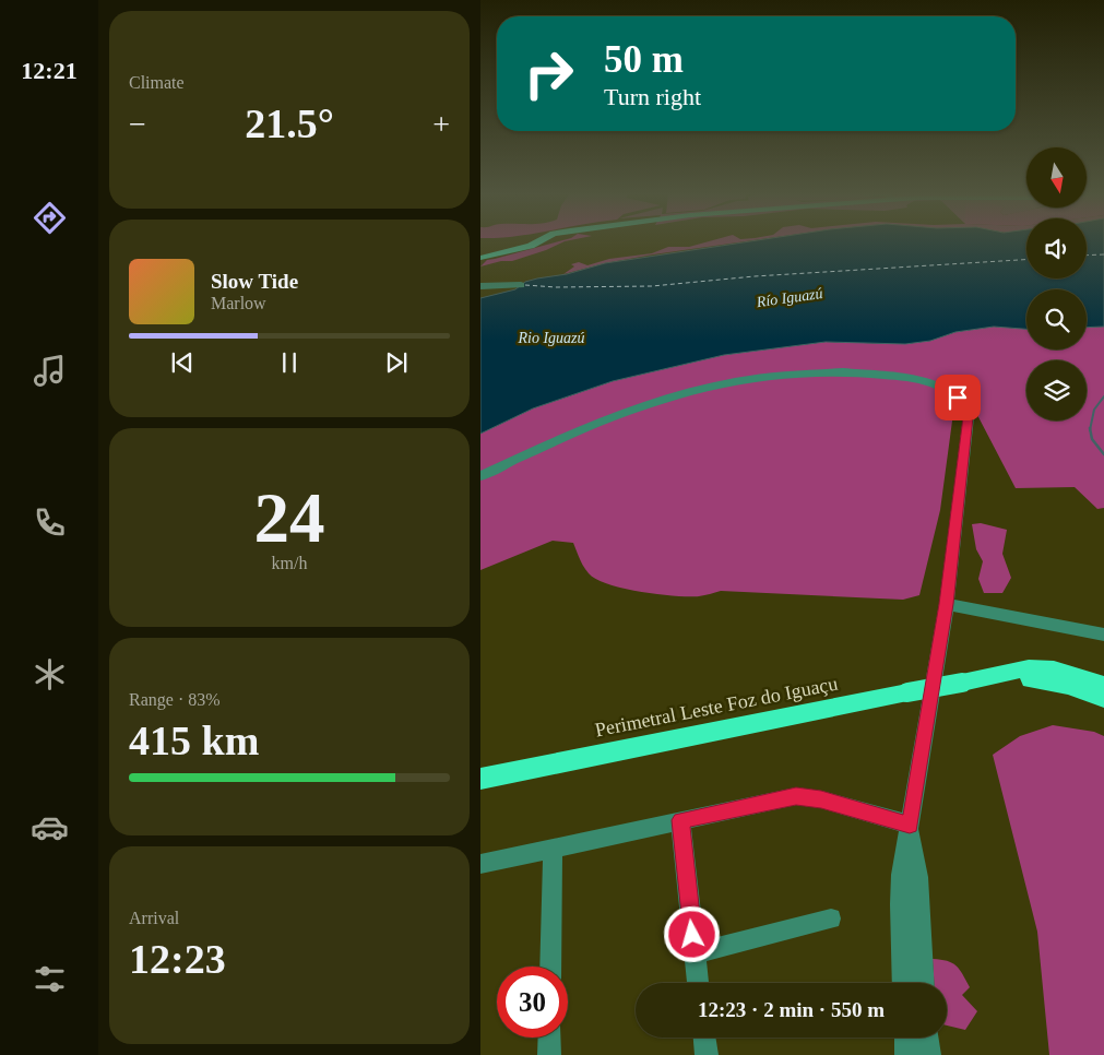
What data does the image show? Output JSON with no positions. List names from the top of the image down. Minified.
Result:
{"streets":{"highway":["Perimetral Leste Foz do Iguaçu"]},"water":["Río Iguazú","Rio Iguazú"],"north":"bottom","page":{"tabs":"12:21","tile":["Climate",["24","km/h"],["Range · 83%","415 km"],["Arrival","12:23"]],"turn":["50 m","Turn right"],"heat":["−","21.5°","+"],"song":["Slow Tide","Marlow"],"limit":"30","trip":"12:23 · 2 min · 550 m"}}
